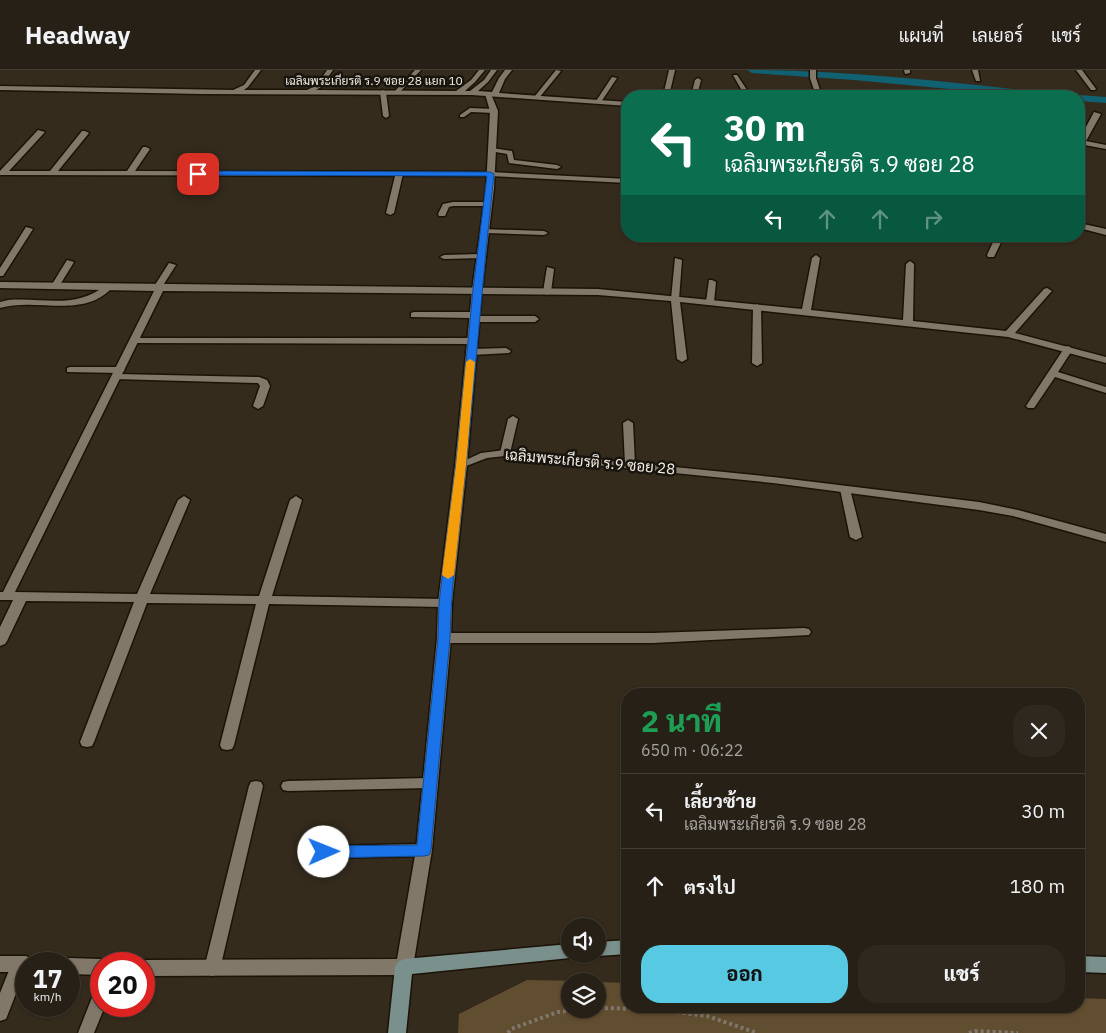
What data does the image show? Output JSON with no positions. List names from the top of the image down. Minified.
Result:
{"streets":{"street":["เฉลิมพระเกียรติ ร.9 ซอย 28 แยก 10","เฉลิมพระเกียรติ ร.9 ซอย 28"]},"page":{"header":"Headway","nav":["แผนที่","เลเยอร์","แชร์"],"turn":["30 m","เฉลิมพระเกียรติ ร.9 ซอย 28"],"heading":["2 นาที","650 m · 06:22"],"list":[{"name":"เลี้ยวซ้าย","note":"เฉลิมพระเกียรติ ร.9 ซอย 28","value":"30 m"},{"name":"ตรงไป","value":"180 m"}],"buttons":["ออก","แชร์"],"speed":"17 km/h","limit":"20"}}
